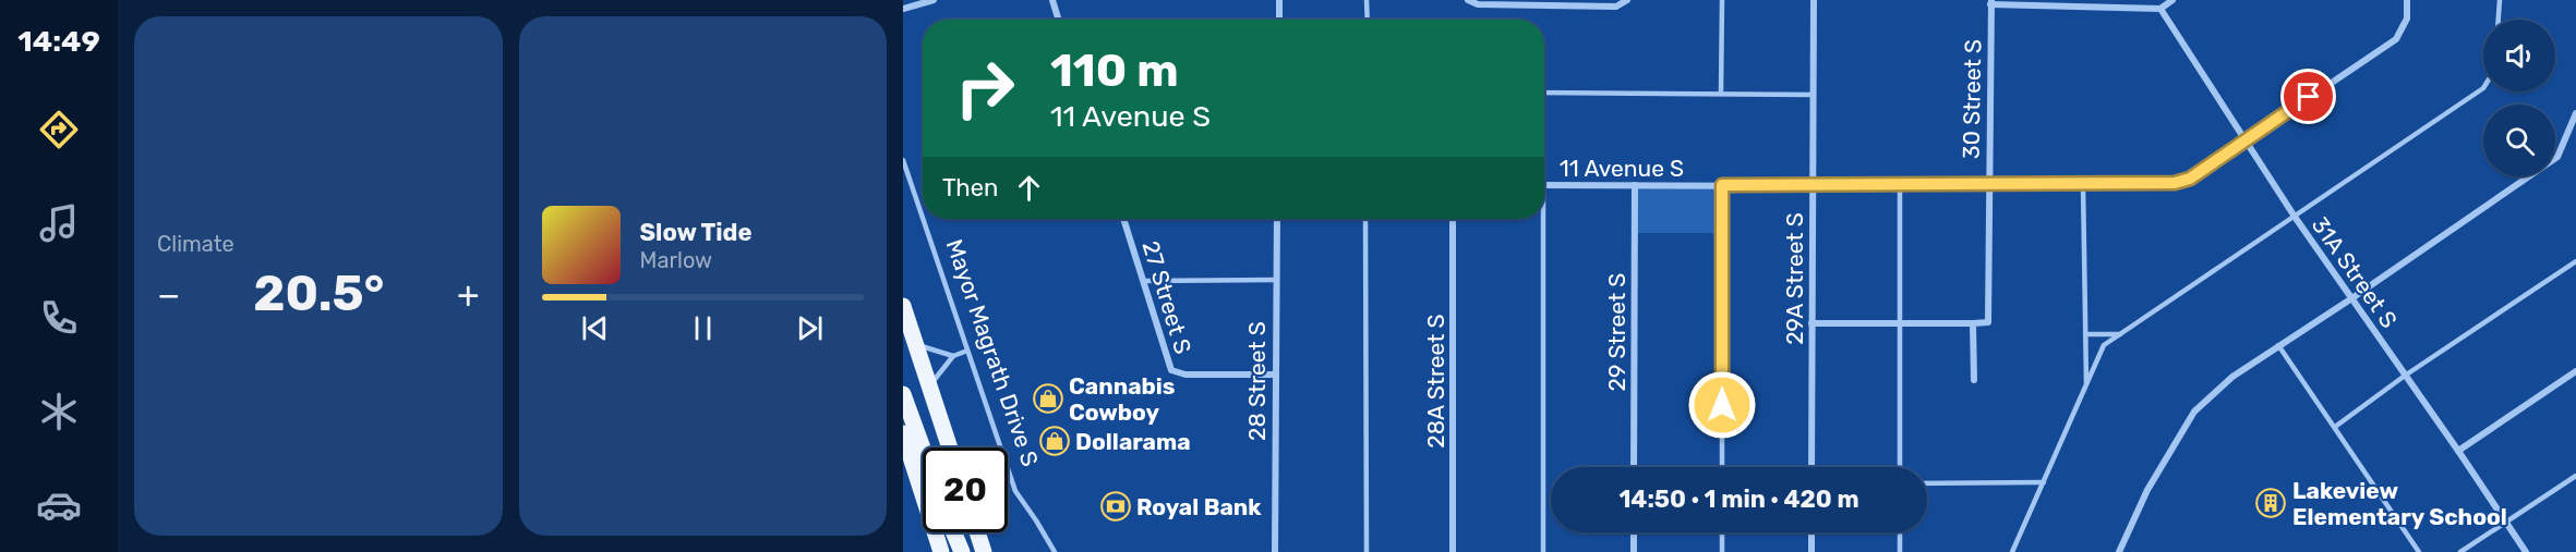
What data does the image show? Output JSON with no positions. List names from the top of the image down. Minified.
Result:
{"streets":{"street":["30 Street S","11 Avenue S","31A Street S","29A Street S","27 Street S","29 Street S","28 Street S","28A Street S"],"lane":["Mayor Magrath Drive S"]},"crossings":[["30 Street S","11 Avenue S"],["11 Avenue S","31A Street S"],["11 Avenue S","29A Street S"],["11 Avenue S","29 Street S"],["27 Street S","28 Street S"]],"places":{"shop":["Cannabis Cowboy","Dollarama"],"building":["Lakeview Elementary School"],"bank":["Royal Bank"]},"page":{"tabs":"14:49","tile":"Climate","turn":["110 m","11 Avenue S"],"then":"Then","song":["Slow Tide","Marlow"],"heat":["−","20.5°","+"],"limit":"20","trip":"14:50 · 1 min · 420 m"}}
